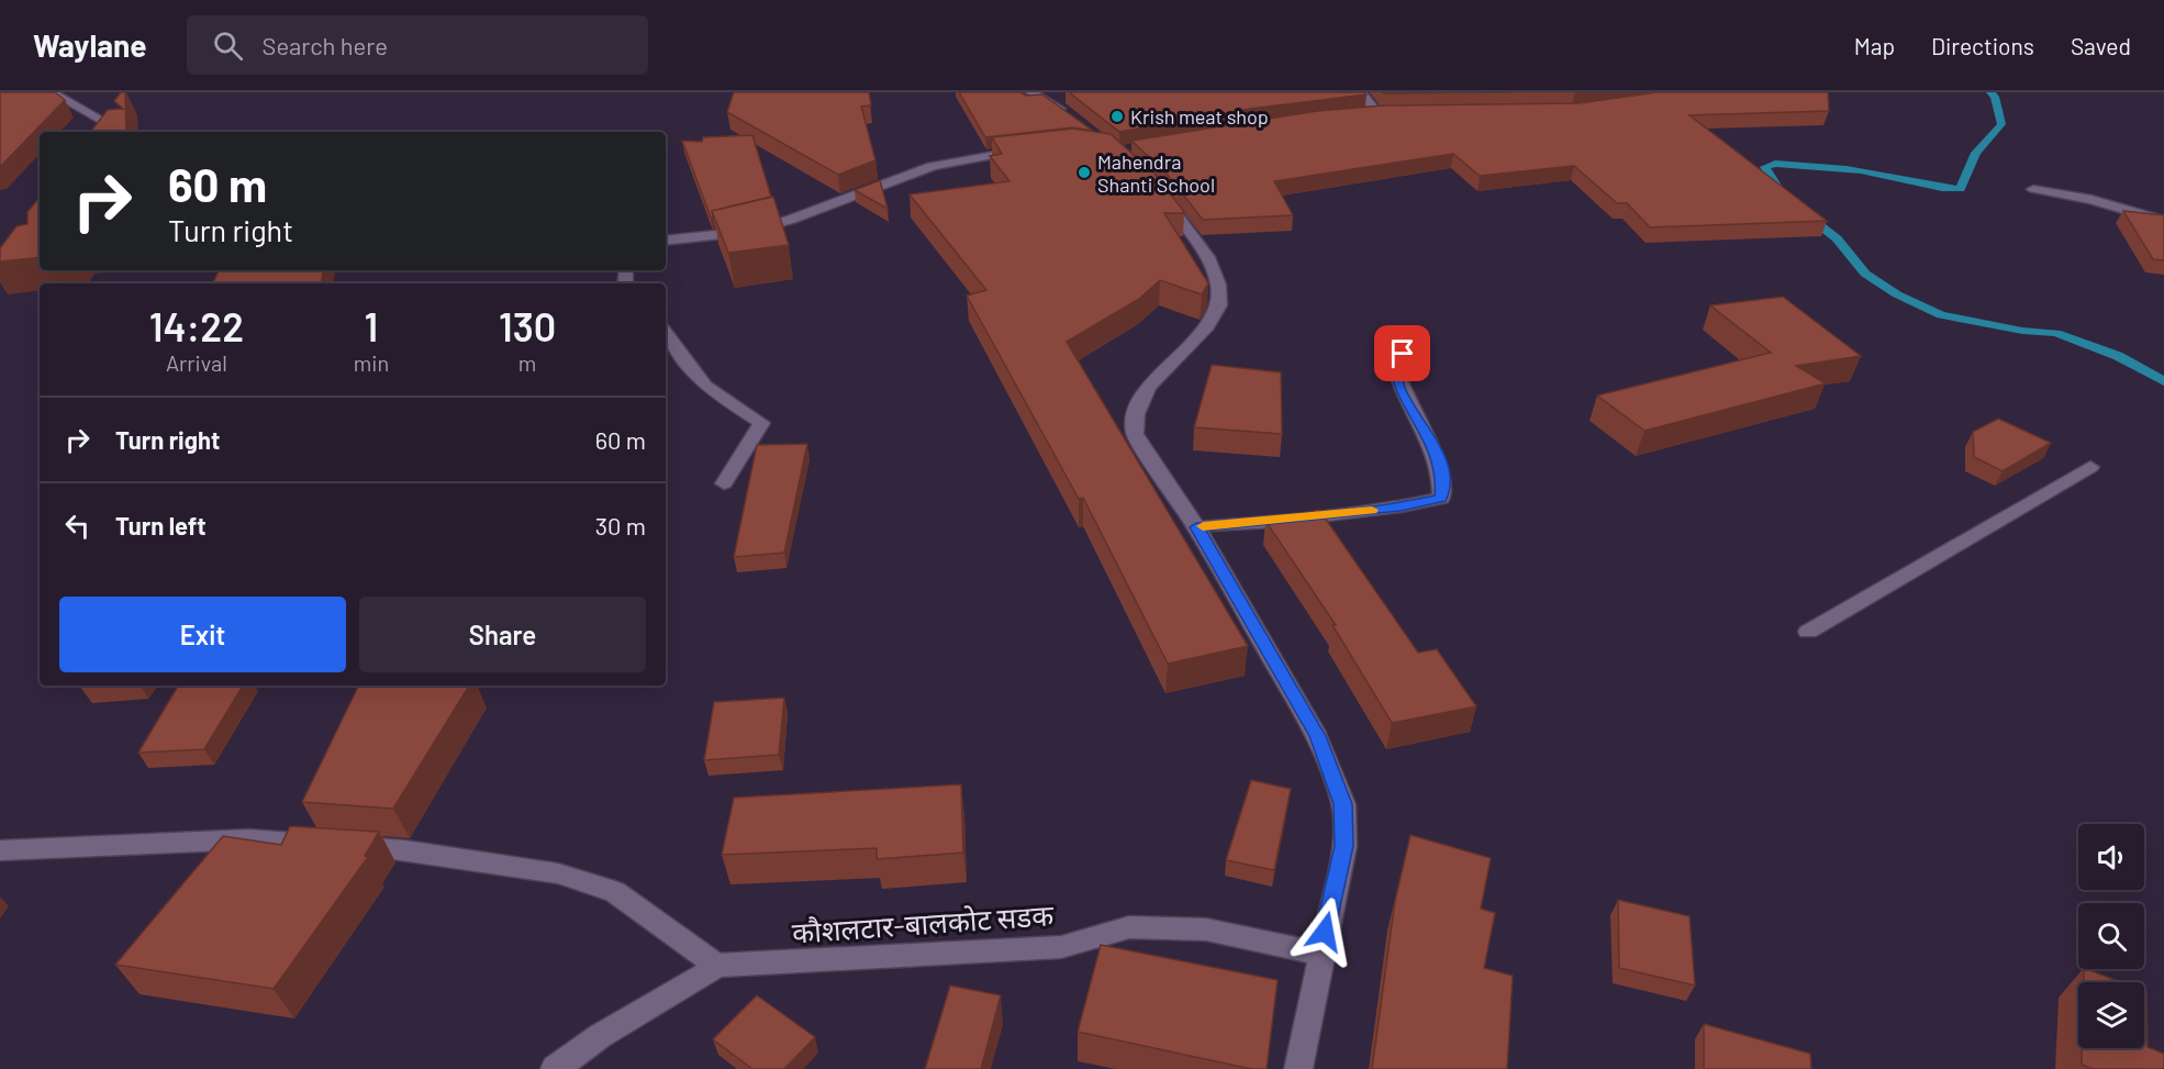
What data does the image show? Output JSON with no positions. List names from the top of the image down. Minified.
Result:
{"streets":{"street":["कौशलटार-बालकोट सडक"]},"places":["Krish meat shop","Mahendra Shanti School"],"page":{"header":"Waylane","search":"Search here","nav":["Map","Directions","Saved"],"turn":["60 m","Turn right"],"eta":["14:22","Arrival","1","min","130","m"],"list":[{"name":"Turn right","value":"60 m"},{"name":"Turn left","value":"30 m"}],"buttons":["Exit","Share"]}}
